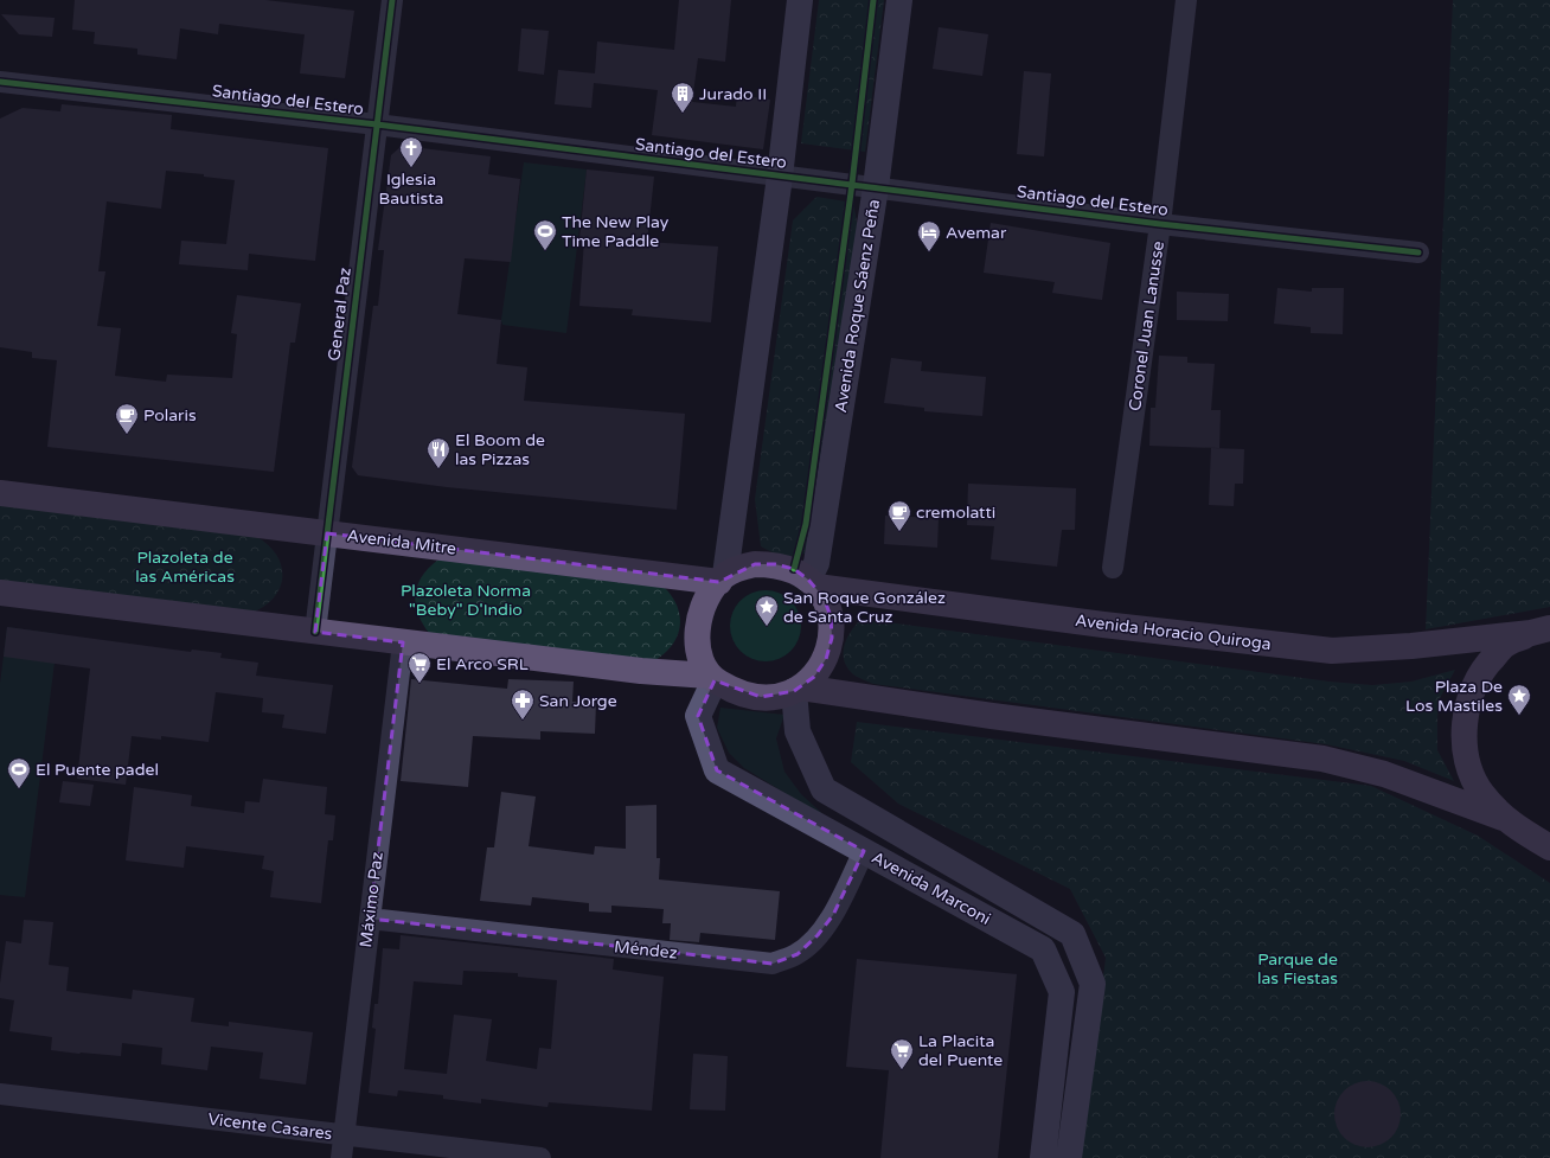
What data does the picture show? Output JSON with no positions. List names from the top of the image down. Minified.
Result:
{"streets":{"main road":["Avenida Roque Sáenz Peña","Avenida Mitre","Avenida Horacio Quiroga","Avenida Marconi"],"street":["Santiago del Estero","General Paz","Coronel Juan Lanusse","Máximo Paz","Méndez","Vicente Casares"]},"crossings":[["Santiago del Estero","Avenida Roque Sáenz Peña"],["Santiago del Estero","General Paz"],["Santiago del Estero","Coronel Juan Lanusse"],["Avenida Roque Sáenz Peña","Avenida Mitre"],["Avenida Roque Sáenz Peña","Avenida Horacio Quiroga"],["Avenida Roque Sáenz Peña","Avenida Marconi"],["General Paz","Avenida Mitre"],["Avenida Mitre","Avenida Horacio Quiroga"],["Avenida Mitre","Avenida Marconi"],["Avenida Horacio Quiroga","Avenida Marconi"],["Avenida Marconi","Méndez"],["Máximo Paz","Méndez"],["Máximo Paz","Vicente Casares"]],"parks":["Plazoleta de las Américas","Plazoleta Norma \"Beby\" D'Indio","Parque de las Fiestas"],"places":{"building":["Jurado II"],"church":["Iglesia Bautista"],"sports":["The New Play Time Paddle","El Puente padel"],"hotel":["Avemar"],"cafe":["Polaris","cremolatti"],"restaurant":["El Boom de las Pizzas"],"place":["San Roque González de Santa Cruz","Plaza De Los Mastiles"],"supermarket":["El Arco SRL","La Placita del Puente"],"pharmacy":["San Jorge"]}}
